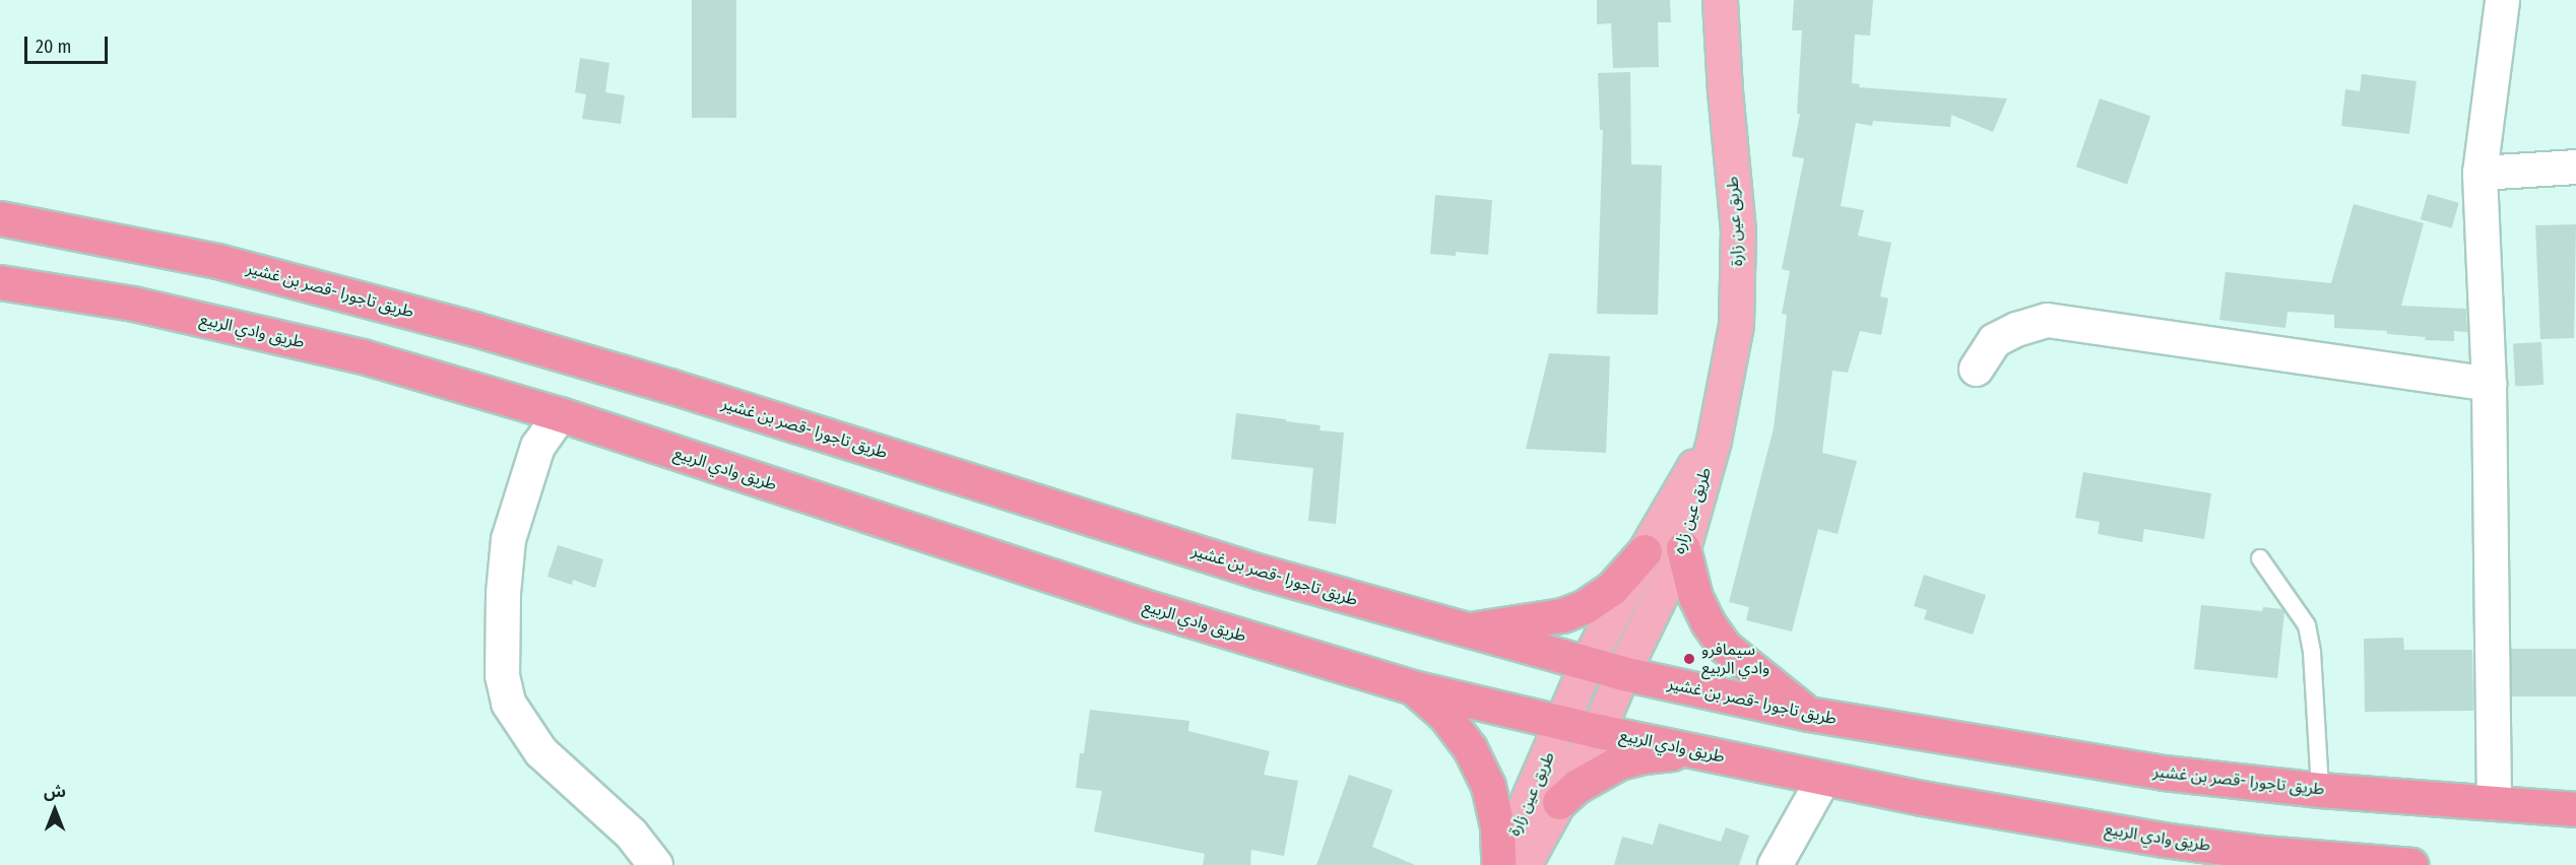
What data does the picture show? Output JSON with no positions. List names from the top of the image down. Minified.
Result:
{"streets":{"highway":["طريق تاجورا -قصر بن غشير","طريق وادي الربيع"],"main road":["طريق عين زارة","طريق عين زاره"]},"crossings":[["طريق عين زارة","طريق وادي الربيع"],["طريق عين زارة","طريق عين زاره"],["طريق تاجورا -قصر بن غشير","طريق عين زاره"],["طريق وادي الربيع","طريق عين زاره"]],"places":["سيمافرو وادي الربيع"],"scale_bar":"20 m","north":"top"}
